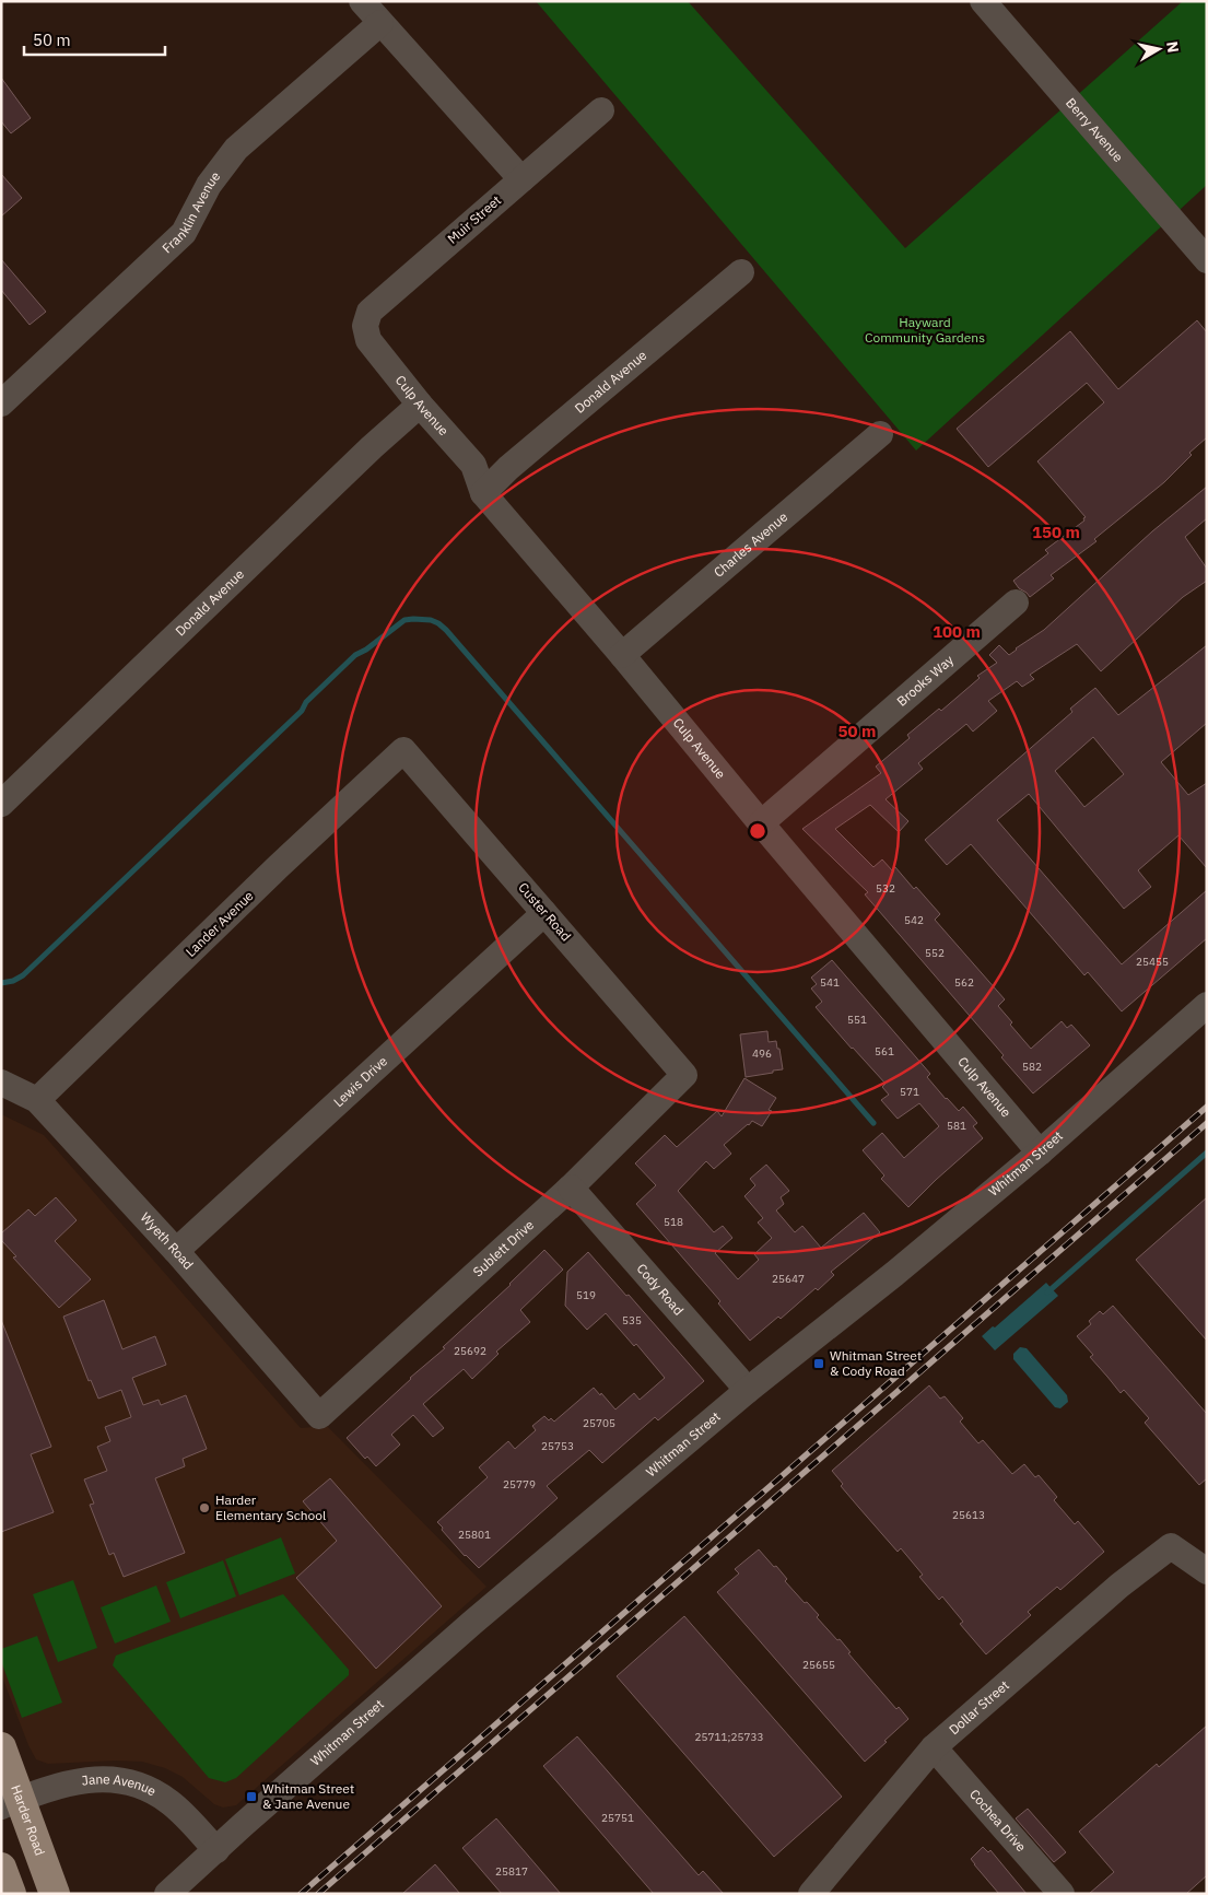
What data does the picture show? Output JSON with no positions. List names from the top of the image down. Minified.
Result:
{"streets":{"main road":["Harder Road"],"street":["Berry Avenue","Franklin Avenue","Muir Street","Donald Avenue","Culp Avenue","Charles Avenue","Brooks Way","Custer Road","Lander Avenue","Lewis Drive","Whitman Street","Wyeth Road","Sublett Drive","Cody Road","Dollar Street","Jane Avenue","Cochea Drive"]},"crossings":[["Muir Street","Culp Avenue"],["Donald Avenue","Culp Avenue"],["Culp Avenue","Charles Avenue"],["Culp Avenue","Brooks Way"],["Culp Avenue","Whitman Street"],["Custer Road","Lander Avenue"],["Custer Road","Lewis Drive"],["Custer Road","Sublett Drive"],["Lander Avenue","Wyeth Road"],["Lewis Drive","Wyeth Road"],["Whitman Street","Cody Road"],["Whitman Street","Jane Avenue"],["Wyeth Road","Sublett Drive"],["Sublett Drive","Cody Road"],["Dollar Street","Cochea Drive"],["Jane Avenue","Harder Road"]],"parks":["Hayward Community Gardens"],"places":{"transit":["Whitman Street & Cody Road","Whitman Street & Jane Avenue"],"other":["Harder Elementary School"]},"house_numbers":["532","542","552","25455","541","562","551","561","496","582","571","581","518","25647","519","535","25692","25705","25753","25779","25613","25801","25655","25711;25733","25751","25817"],"scale_bar":"50 m","north":"right","rings":["150 m","100 m","50 m"]}
